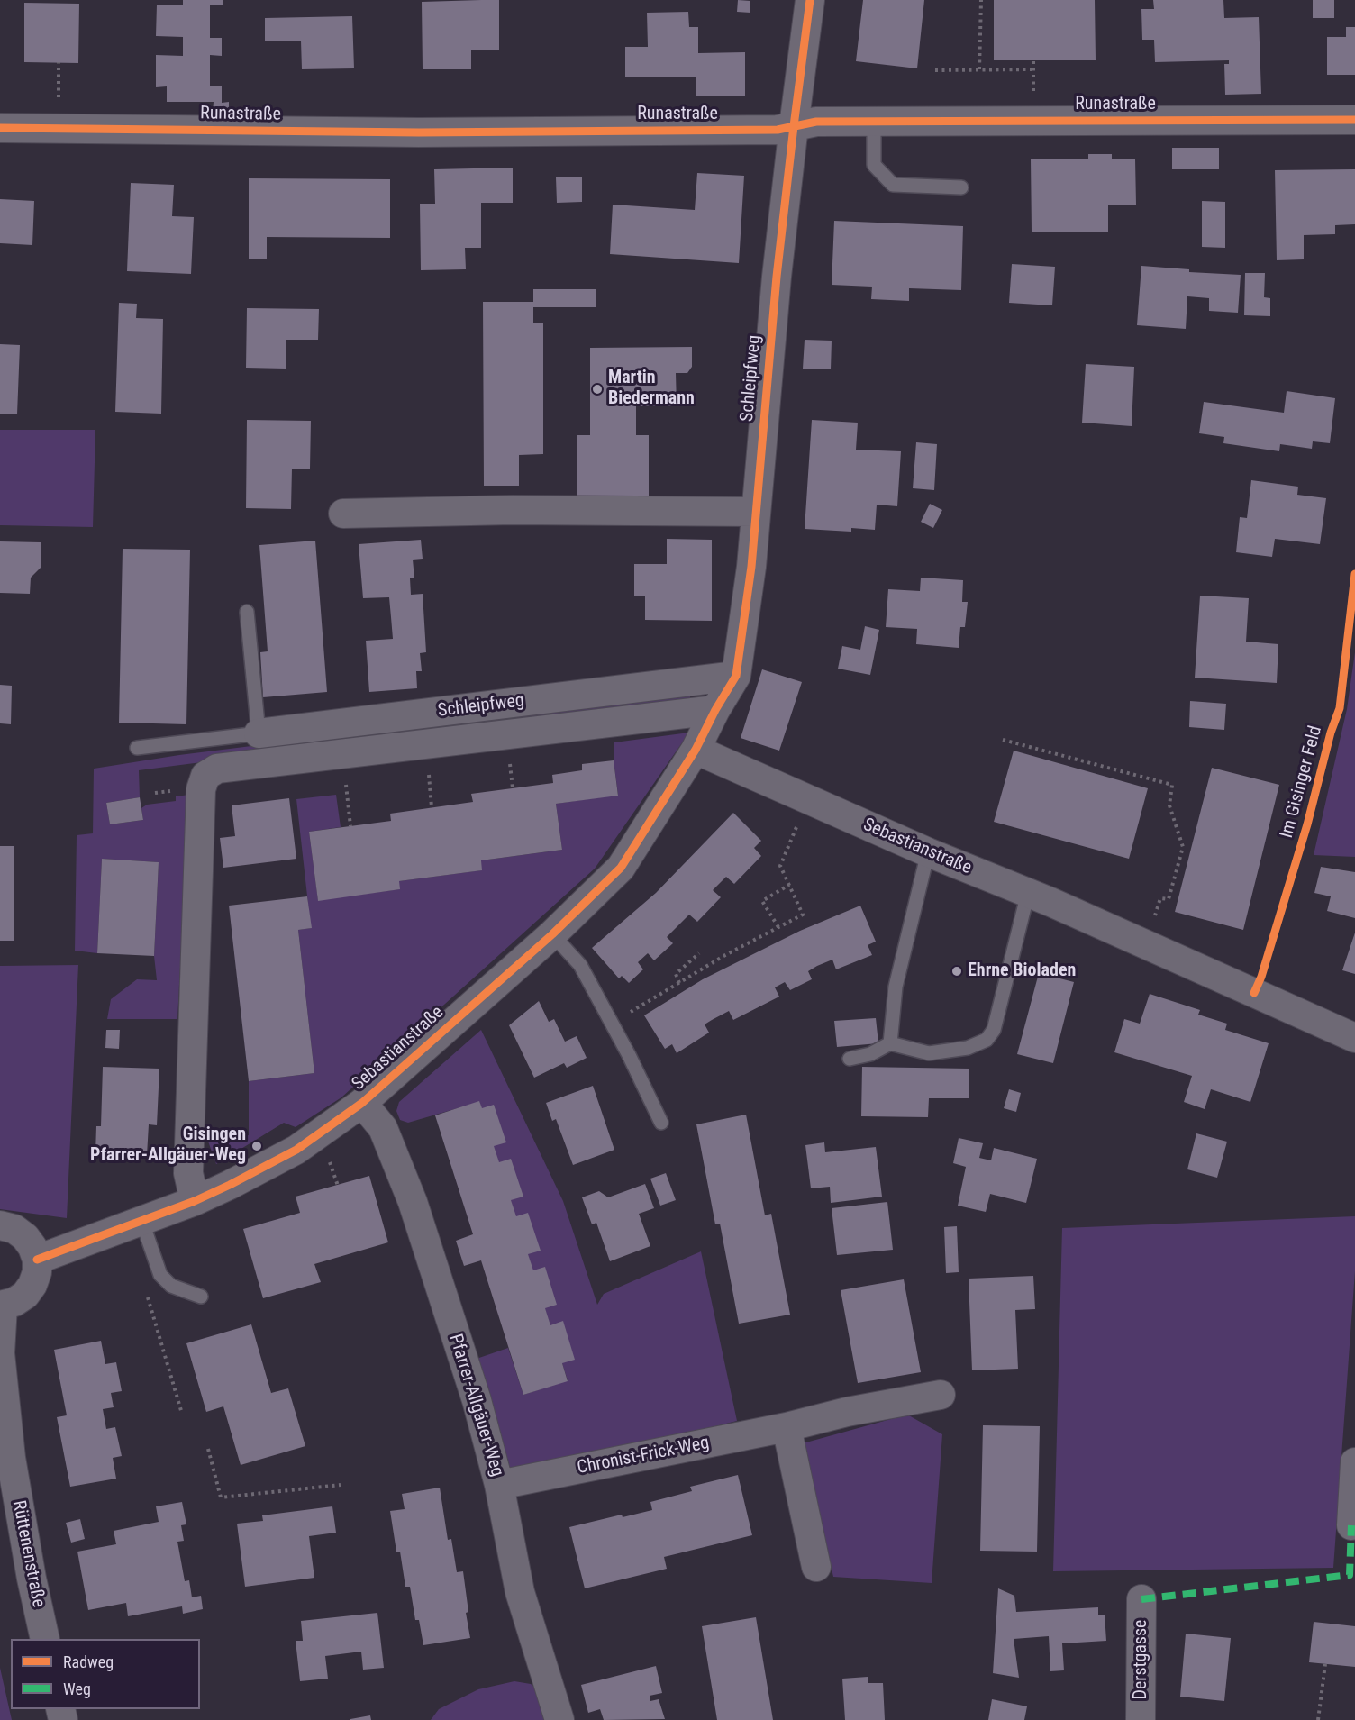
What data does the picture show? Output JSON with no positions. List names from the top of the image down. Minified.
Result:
{"streets":{"street":["Runastraße","Schleipfweg","Sebastianstraße","Pfarrer-Allgäuer-Weg","Chronist-Frick-Weg","Rüttenenstraße","Derstgasse"],"cycle path":["Im Gisinger Feld"]},"crossings":[["Runastraße","Schleipfweg"],["Schleipfweg","Sebastianstraße"],["Sebastianstraße","Pfarrer-Allgäuer-Weg"],["Pfarrer-Allgäuer-Weg","Chronist-Frick-Weg"]],"places":["Martin Biedermann","Ehrne Bioladen","Gisingen Pfarrer-Allgäuer-Weg"],"legend":["Radweg","Weg"]}
